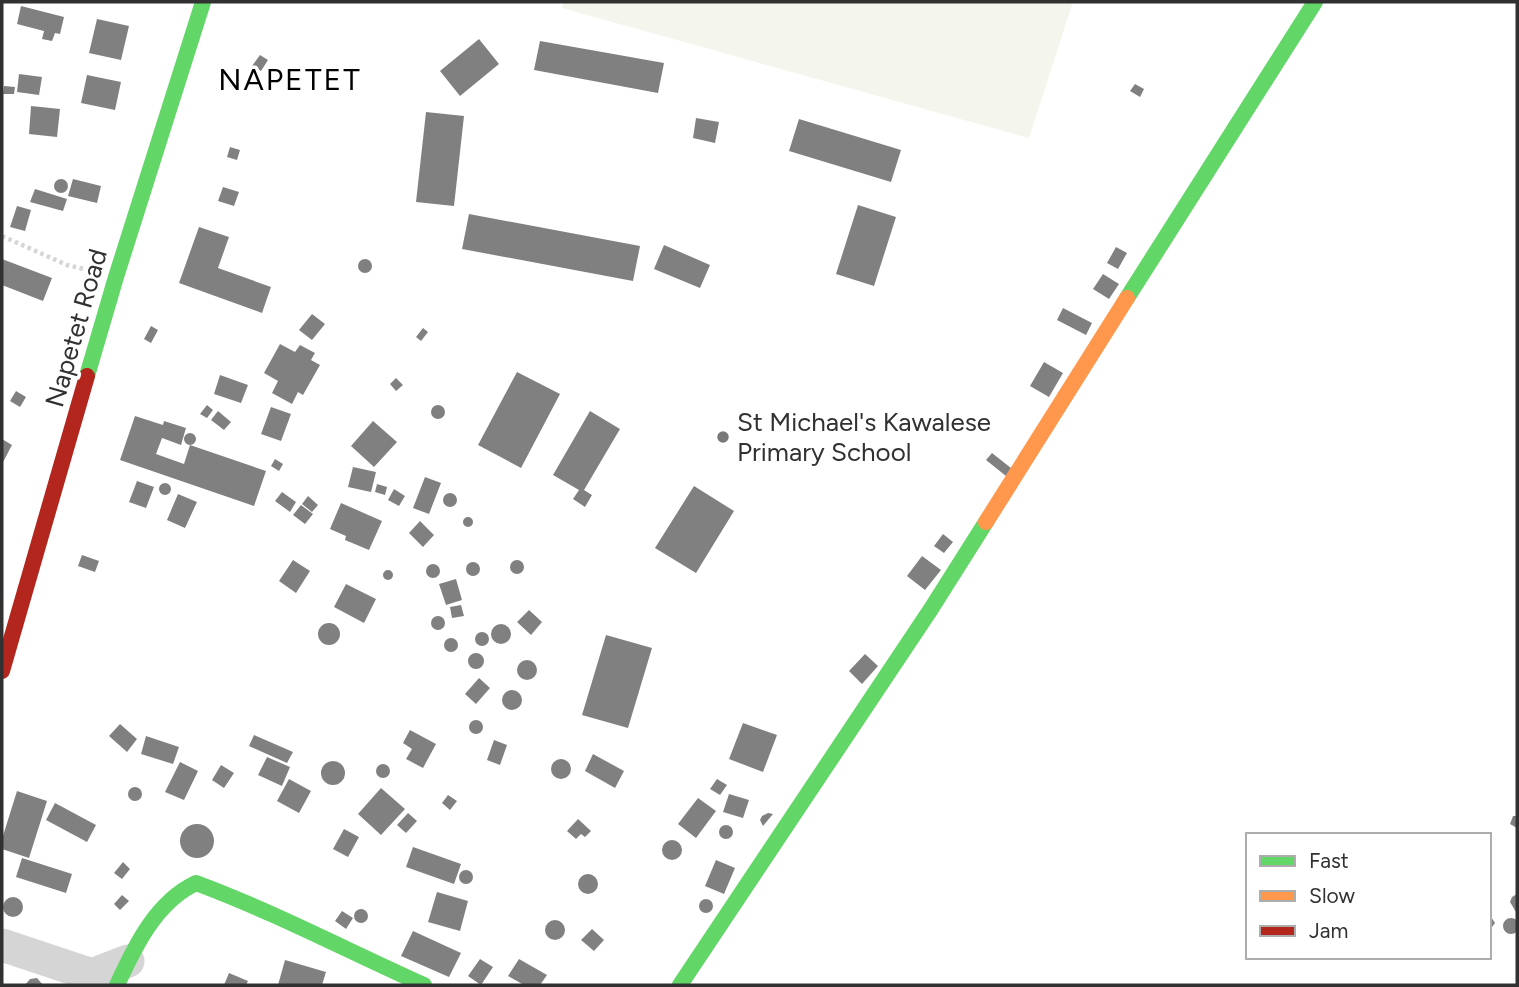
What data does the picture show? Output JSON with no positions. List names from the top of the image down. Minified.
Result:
{"streets":{"street":["Napetet Road"]},"districts":["NAPETET"],"places":["St Michael's Kawalese Primary School"],"legend":["Fast","Slow","Jam"]}
